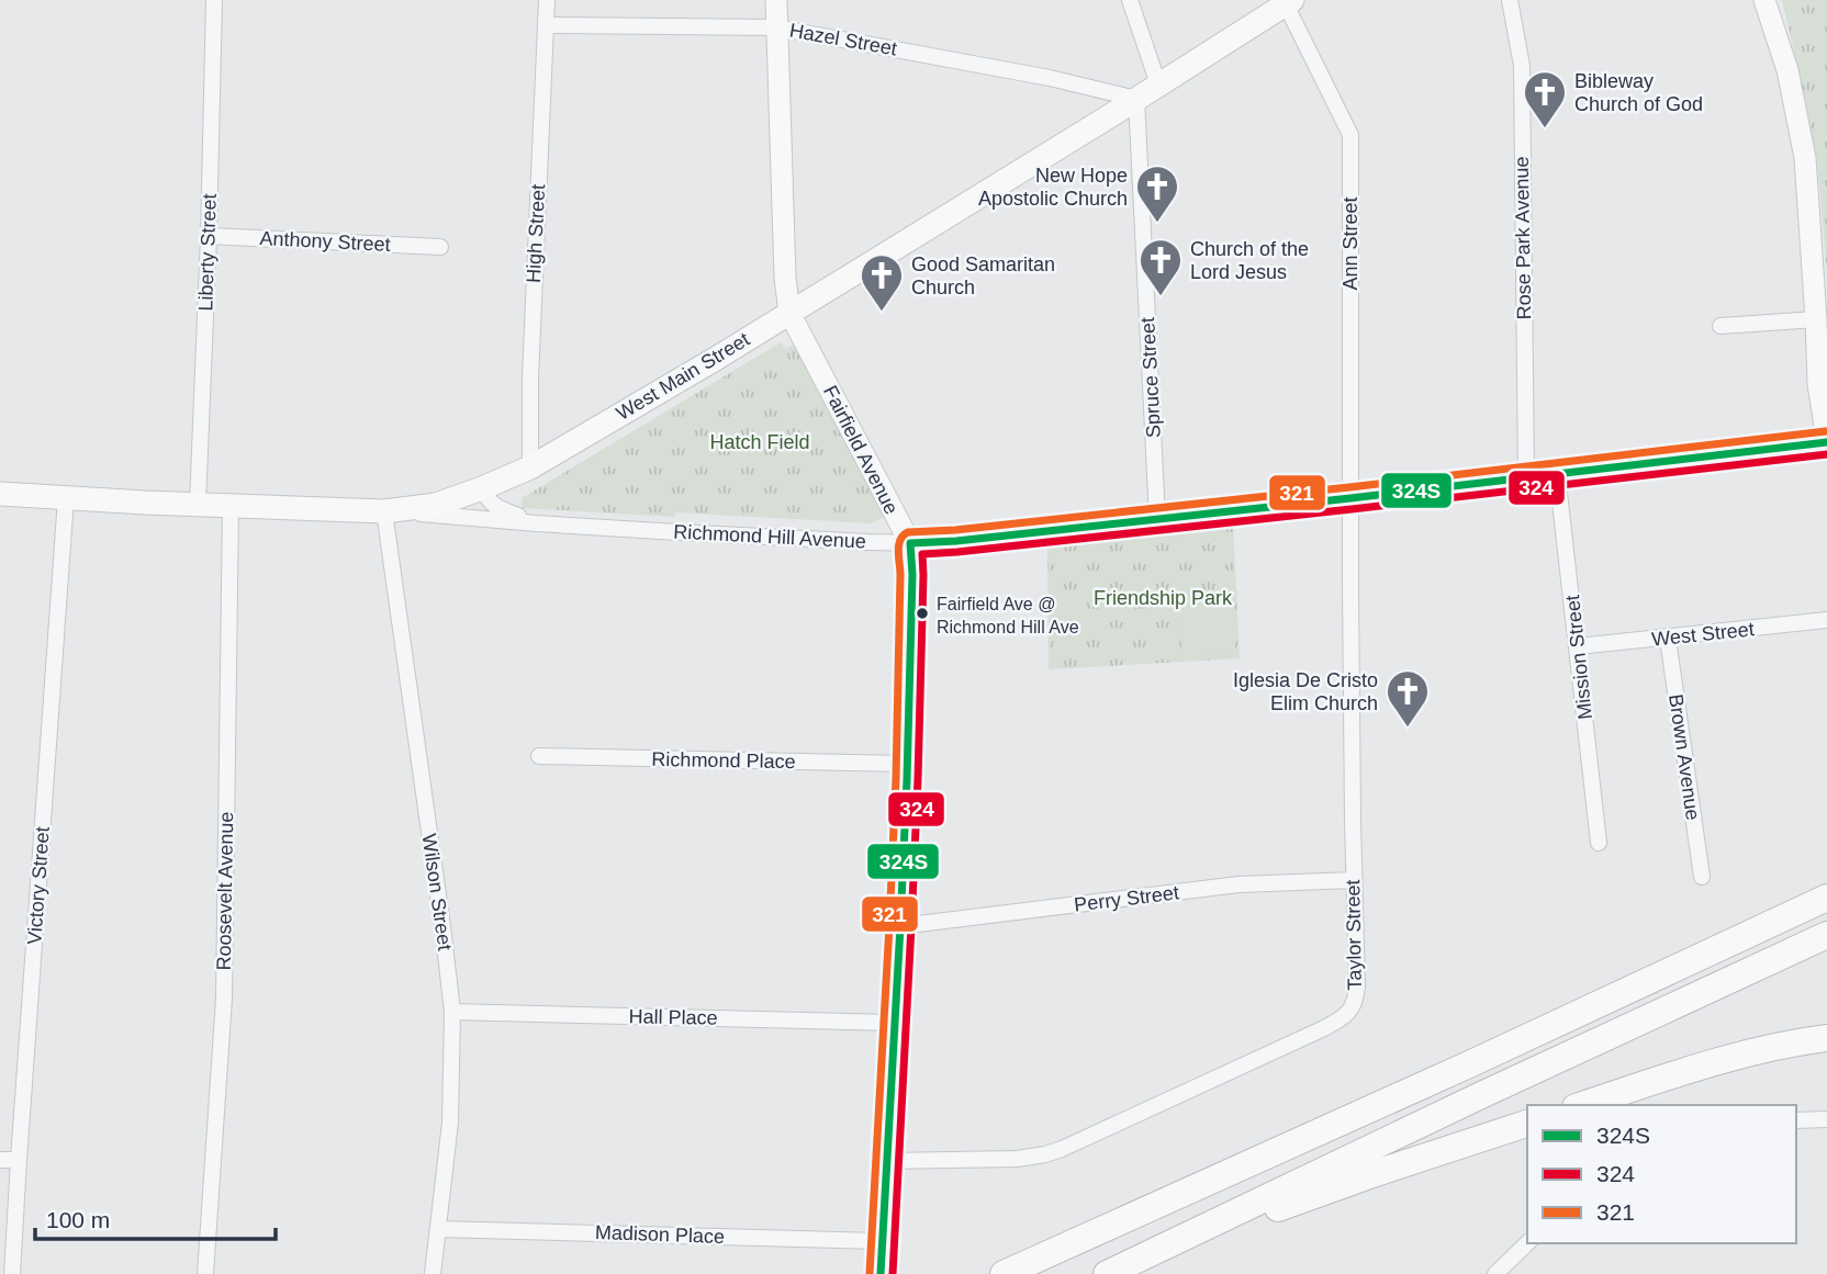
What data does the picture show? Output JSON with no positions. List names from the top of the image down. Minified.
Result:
{"streets":{"main road":["West Main Street","Fairfield Avenue"],"street":["Hazel Street","High Street","Rose Park Avenue","Anthony Street","Ann Street","Liberty Street","Spruce Street","Richmond Hill Avenue","West Street","Mission Street","Brown Avenue","Richmond Place","Victory Street","Roosevelt Avenue","Wilson Street","Perry Street","Taylor Street","Hall Place","Madison Place"]},"crossings":[["Hazel Street","High Street"],["Hazel Street","West Main Street"],["Hazel Street","Spruce Street"],["Hazel Street","Fairfield Avenue"],["High Street","West Main Street"],["Rose Park Avenue","Richmond Hill Avenue"],["Anthony Street","Liberty Street"],["Ann Street","West Main Street"],["Ann Street","Richmond Hill Avenue"],["Ann Street","Taylor Street"],["Liberty Street","West Main Street"],["West Main Street","Spruce Street"],["West Main Street","Fairfield Avenue"],["West Main Street","Richmond Hill Avenue"],["West Main Street","Victory Street"],["West Main Street","Roosevelt Avenue"],["West Main Street","Wilson Street"],["Spruce Street","Richmond Hill Avenue"],["Fairfield Avenue","Richmond Hill Avenue"],["Fairfield Avenue","Richmond Place"],["Fairfield Avenue","Perry Street"],["Fairfield Avenue","Taylor Street"],["Fairfield Avenue","Hall Place"],["Fairfield Avenue","Madison Place"],["Richmond Hill Avenue","Mission Street"],["Richmond Hill Avenue","Wilson Street"],["Richmond Hill Avenue","Taylor Street"],["West Street","Mission Street"],["West Street","Brown Avenue"],["Wilson Street","Hall Place"],["Wilson Street","Madison Place"],["Perry Street","Taylor Street"]],"parks":["Hatch Field","Friendship Park"],"places":{"church":["Bibleway Church of God","New Hope Apostolic Church","Church of the Lord Jesus","Good Samaritan Church","Iglesia De Cristo Elim Church"],"other":["Fairfield Ave @ Richmond Hill Ave"]},"lines":["transit line 321","transit line 324S","transit line 324"],"legend":["324S","324","321"],"scale_bar":"100 m"}
